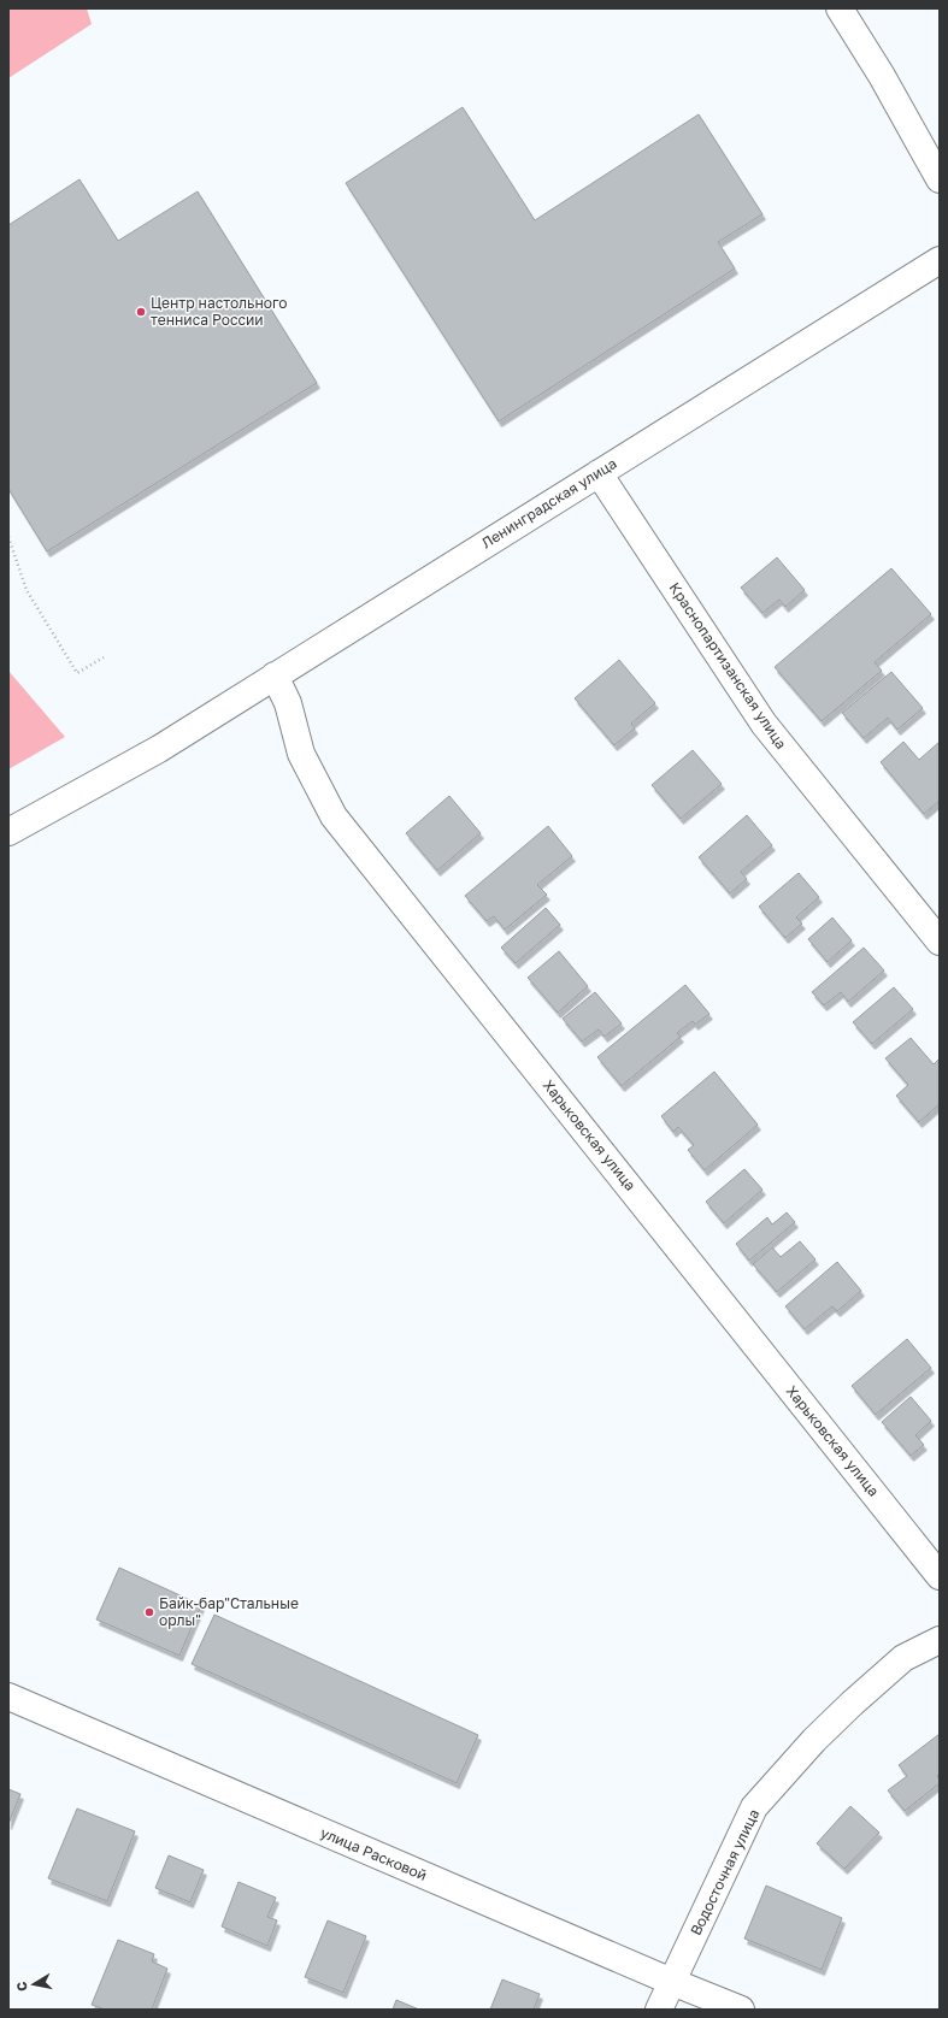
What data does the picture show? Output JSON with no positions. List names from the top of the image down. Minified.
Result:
{"streets":{"street":["Ленинградская улица","Краснопартизанская улица","Харьковская улица","улица Расковой","Водосточная улица"]},"crossings":[["Ленинградская улица","Краснопартизанская улица"],["Ленинградская улица","Харьковская улица"],["улица Расковой","Водосточная улица"]],"places":["Центр настольного тенниса России","Байк-бар\"Стальные орлы\""],"north":"left"}
